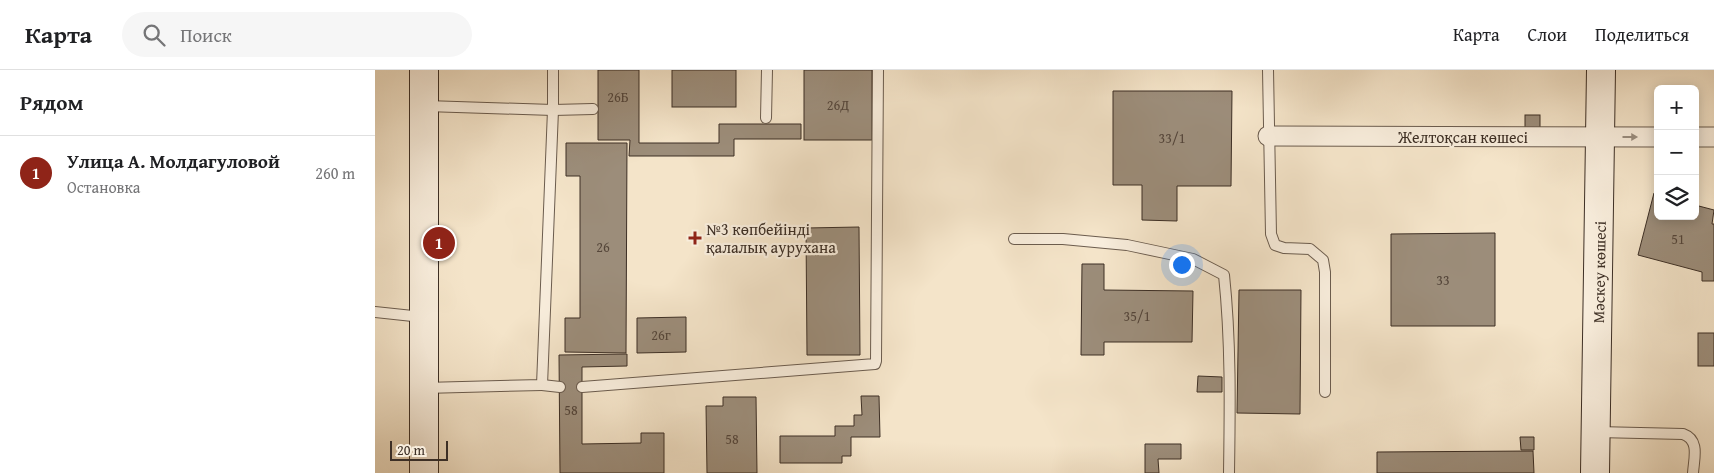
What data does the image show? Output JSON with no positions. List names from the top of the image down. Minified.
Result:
{"streets":{"street":["Желтоқсан көшесі","Мәскеу көшесі"]},"crossings":[["Желтоқсан көшесі","Мәскеу көшесі"]],"places":{"health":["№3 көпбейінді қалалық аурухана"]},"house_numbers":["26Б","26Д","33/1","51","26","33","35/1","26г","58","58"],"scale_bar":"20 m","page":{"header":"Карта","search":"Поиск","nav":["Карта","Слои","Поделиться"],"heading":"Рядом","map_buttons":["+","−"],"list":[{"mark":"1","name":"Улица А. Молдагуловой","note":"Остановка","value":"260 m"}],"pins":"1","scale":"20 m"}}
